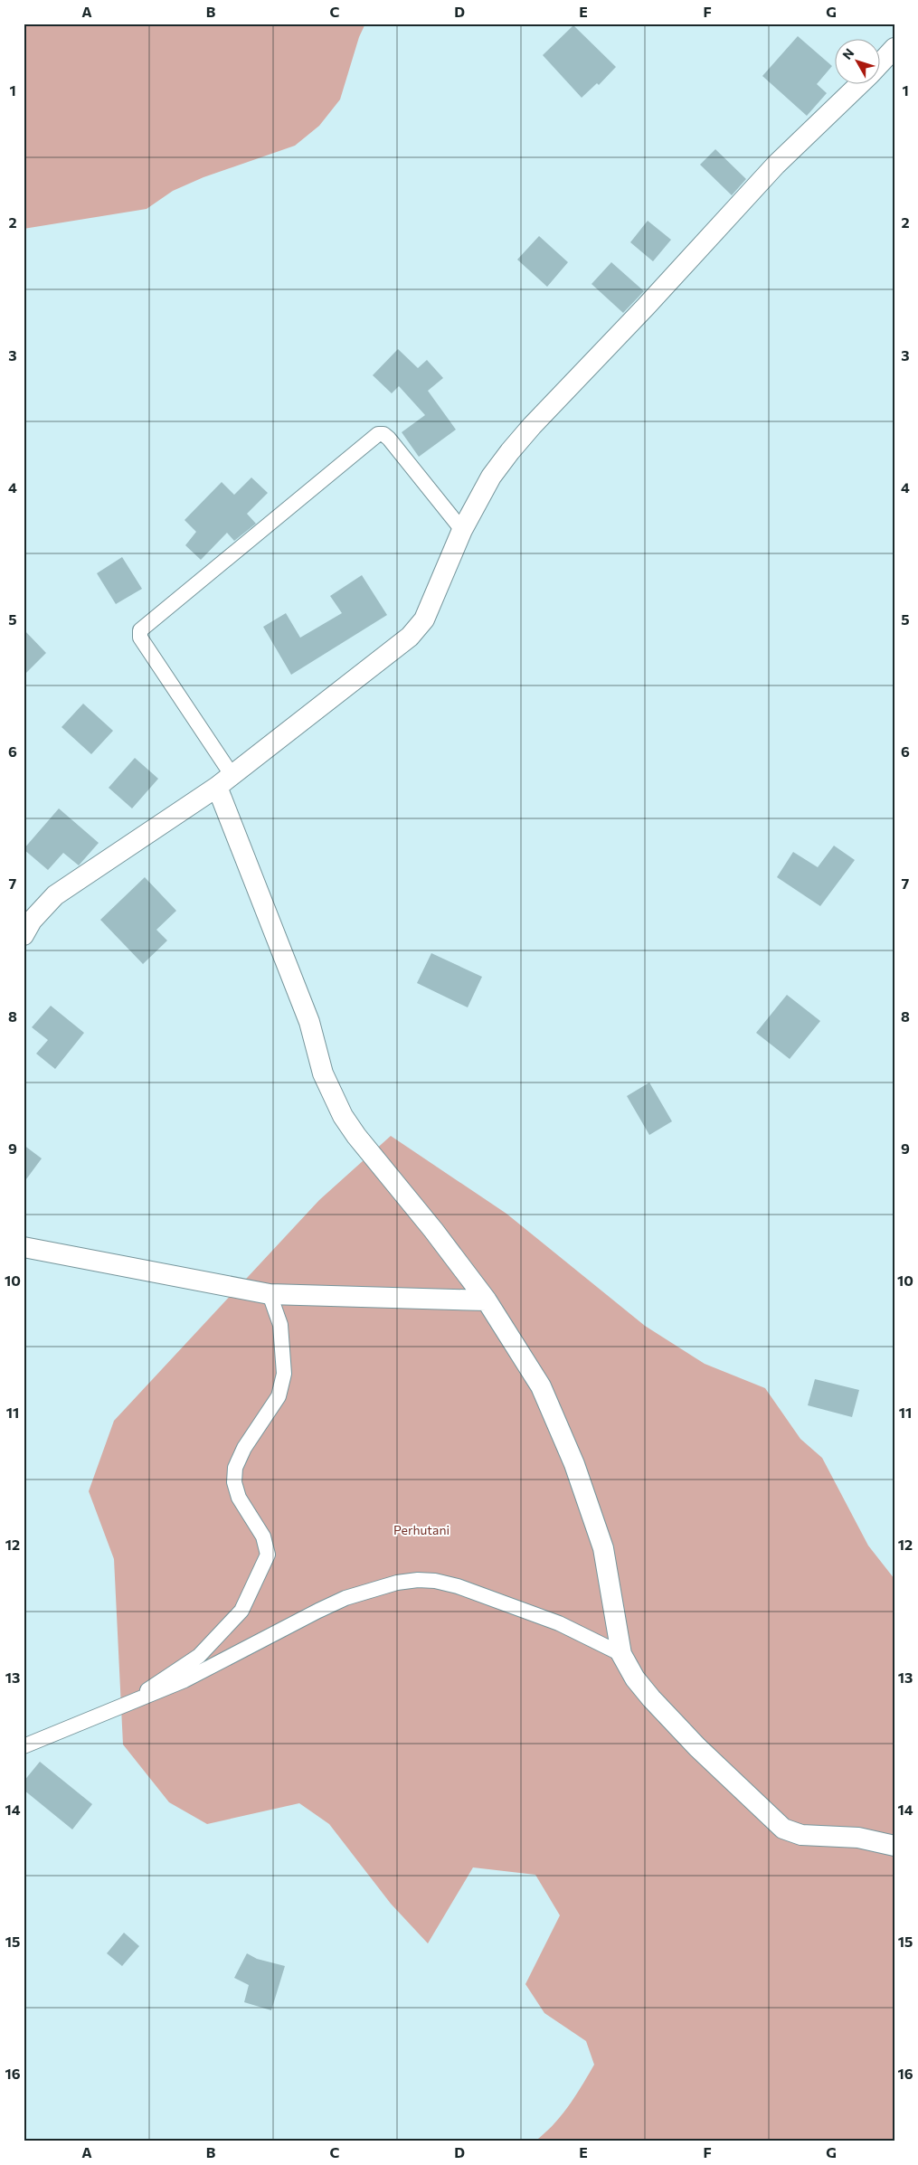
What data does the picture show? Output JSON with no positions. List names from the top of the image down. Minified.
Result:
{"parks":["Perhutani"],"north":"top left","grid":{"columns":["A","B","C","D","E","F","G"],"rows":["1","2","3","4","5","6","7","8","9","10","11","12","13","14","15","16"]}}
